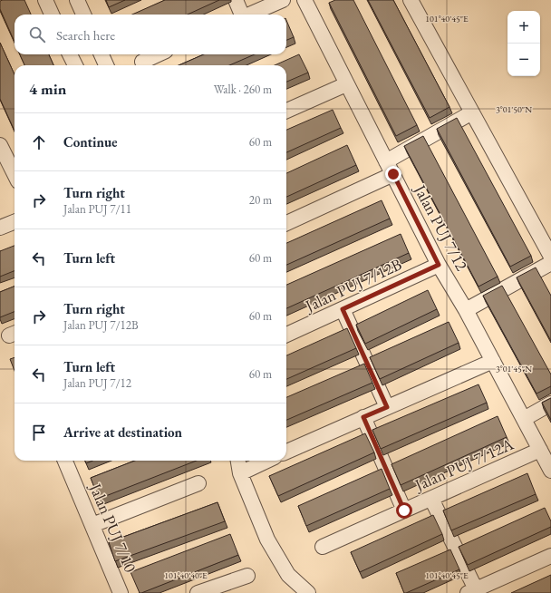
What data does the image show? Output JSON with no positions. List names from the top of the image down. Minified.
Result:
{"streets":{"street":["Jalan PUJ 7/12","Jalan PUJ 7/12B","Jalan PUJ 7/12A","Jalan PUJ 7/10"]},"crossings":[["Jalan PUJ 7/12","Jalan PUJ 7/12B"],["Jalan PUJ 7/12","Jalan PUJ 7/12A"]],"page":{"map_buttons":["+","−"],"search":"Search here","heading":["4 min","Walk · 260 m"],"list":[["Continue","60 m"],["Turn right","Jalan PUJ 7/11","20 m"],["Turn left","60 m"],["Turn right","Jalan PUJ 7/12B","60 m"],["Turn left","Jalan PUJ 7/12","60 m"],"Arrive at destination"]},"coordinates":["101°40'45\"E","3°01'50\"N","3°01'45\"N","101°40'40\"E"]}
